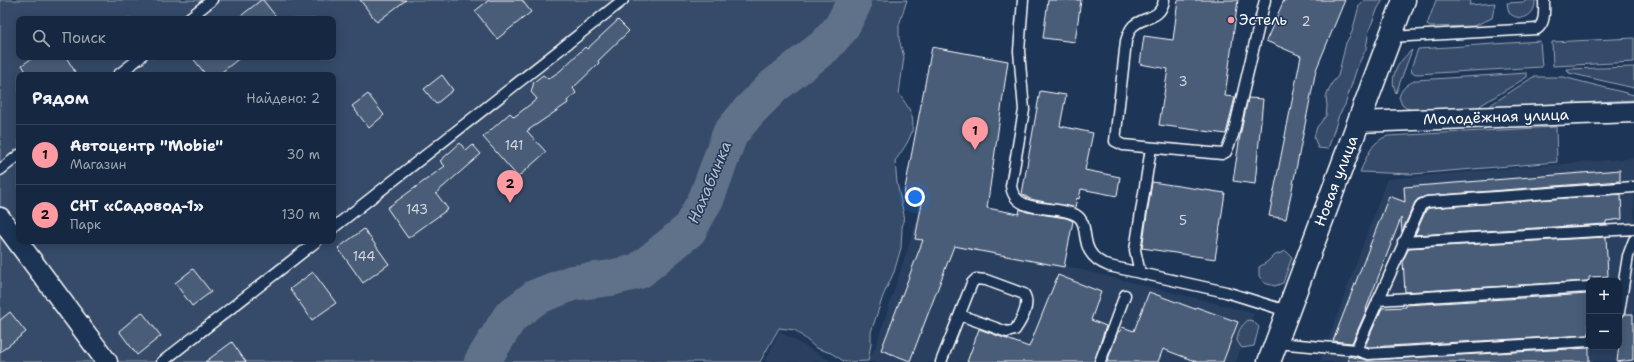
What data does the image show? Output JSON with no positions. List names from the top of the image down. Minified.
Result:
{"streets":{"street":["Молодёжная улица","Новая улица"]},"crossings":[["Молодёжная улица","Новая улица"]],"water":["Нахабинка"],"places":["Эстель"],"house_numbers":["2","3","141","143","5","144"],"page":{"search":"Поиск","heading":["Рядом","Найдено: 2"],"pins":["1","2"],"list":[{"mark":"1","name":"Автоцентр \"Mobie\"","note":"Магазин","value":"30 m"},{"mark":"2","name":"СНТ «Садовод-1»","note":"Парк","value":"130 m"}],"map_buttons":["+","−"]}}
